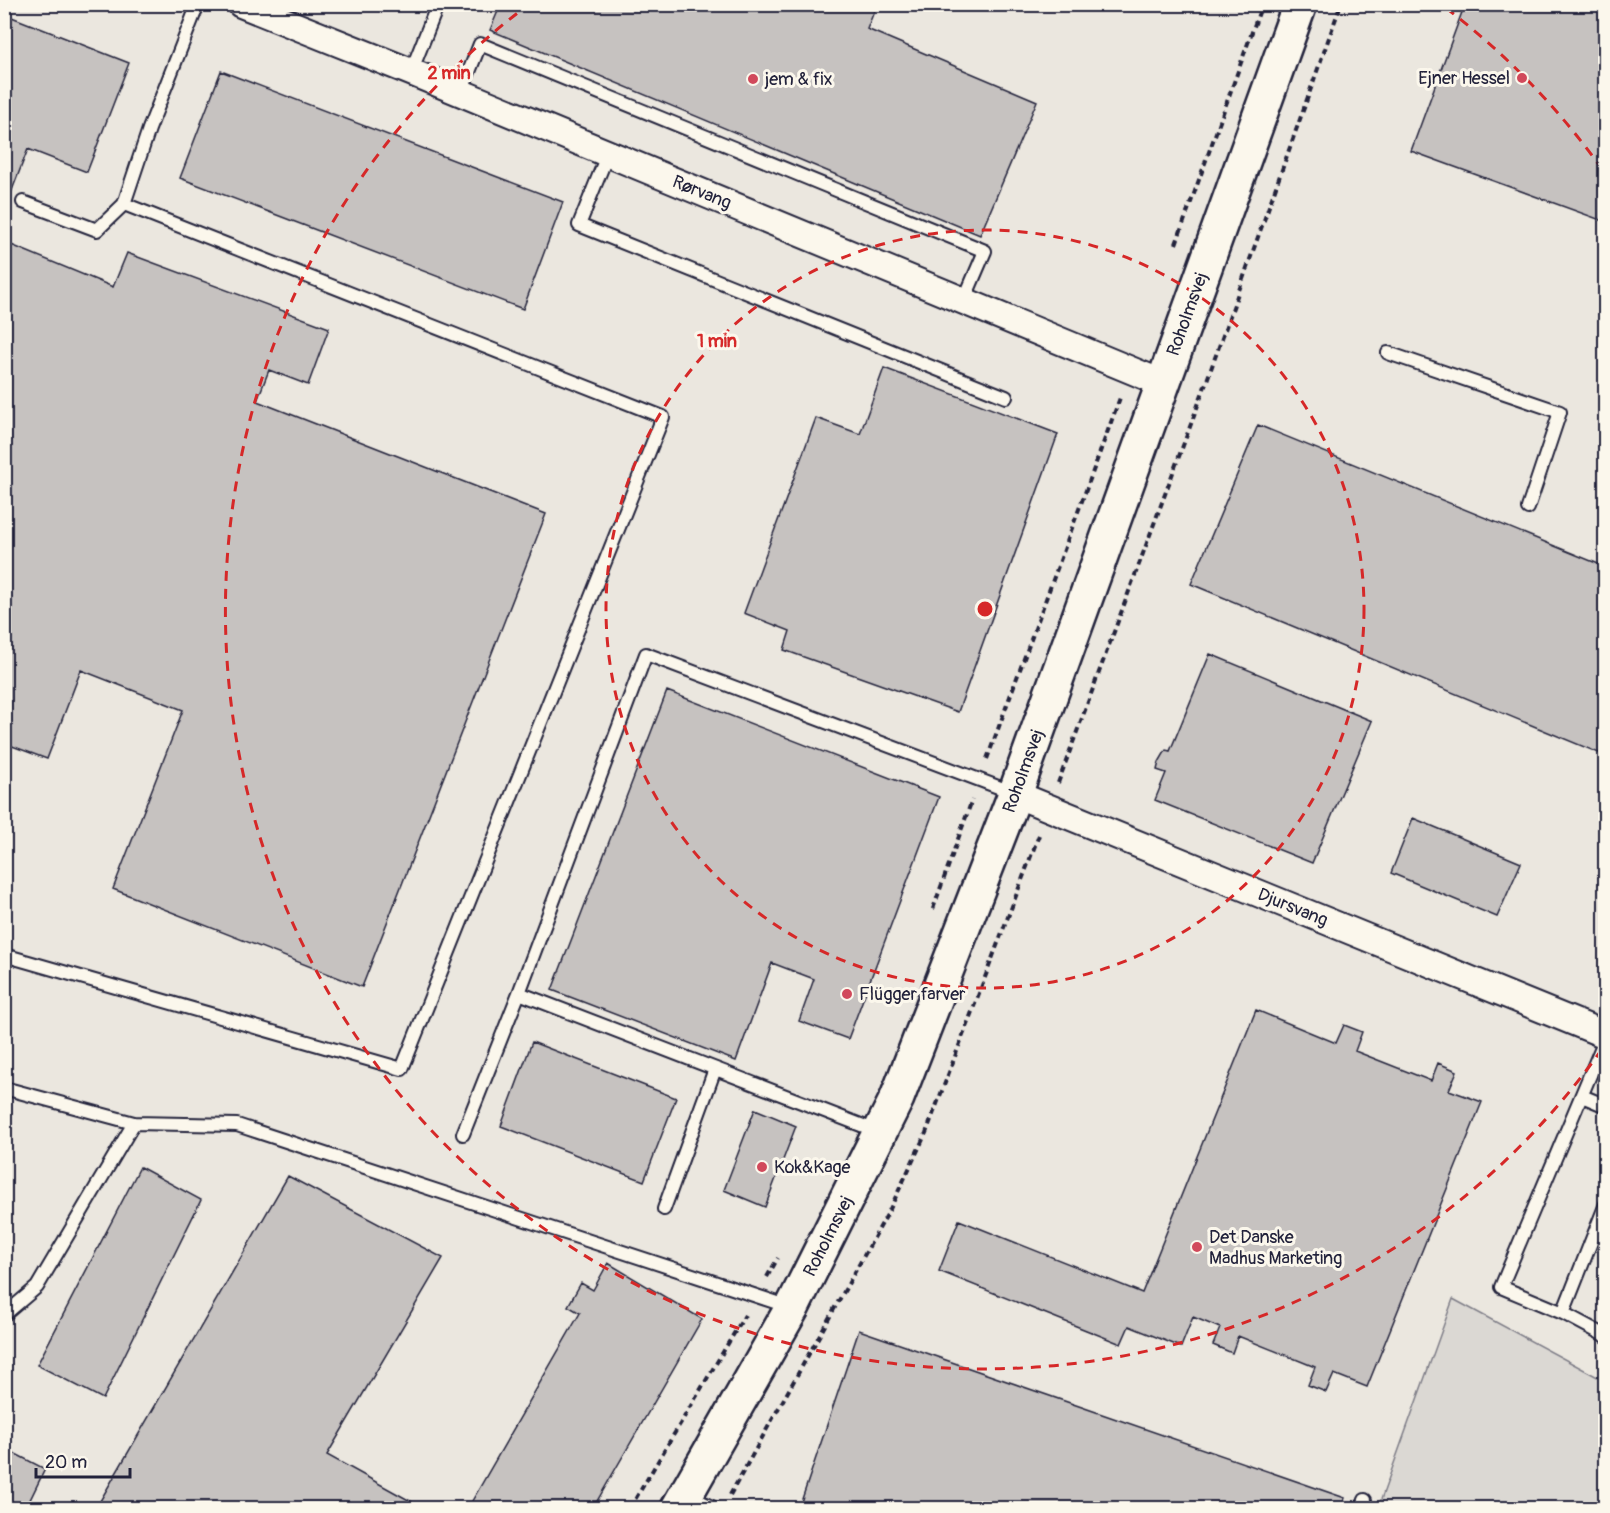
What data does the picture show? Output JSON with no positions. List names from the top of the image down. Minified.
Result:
{"streets":{"street":["Rørvang","Roholmsvej","Djursvang"]},"crossings":[["Rørvang","Roholmsvej"],["Roholmsvej","Djursvang"]],"places":["Ejner Hessel","jem & fix","Flügger farver","Kok&Kage","Det Danske Madhus Marketing"],"scale_bar":"20 m","rings":["2 min","1 min"]}
